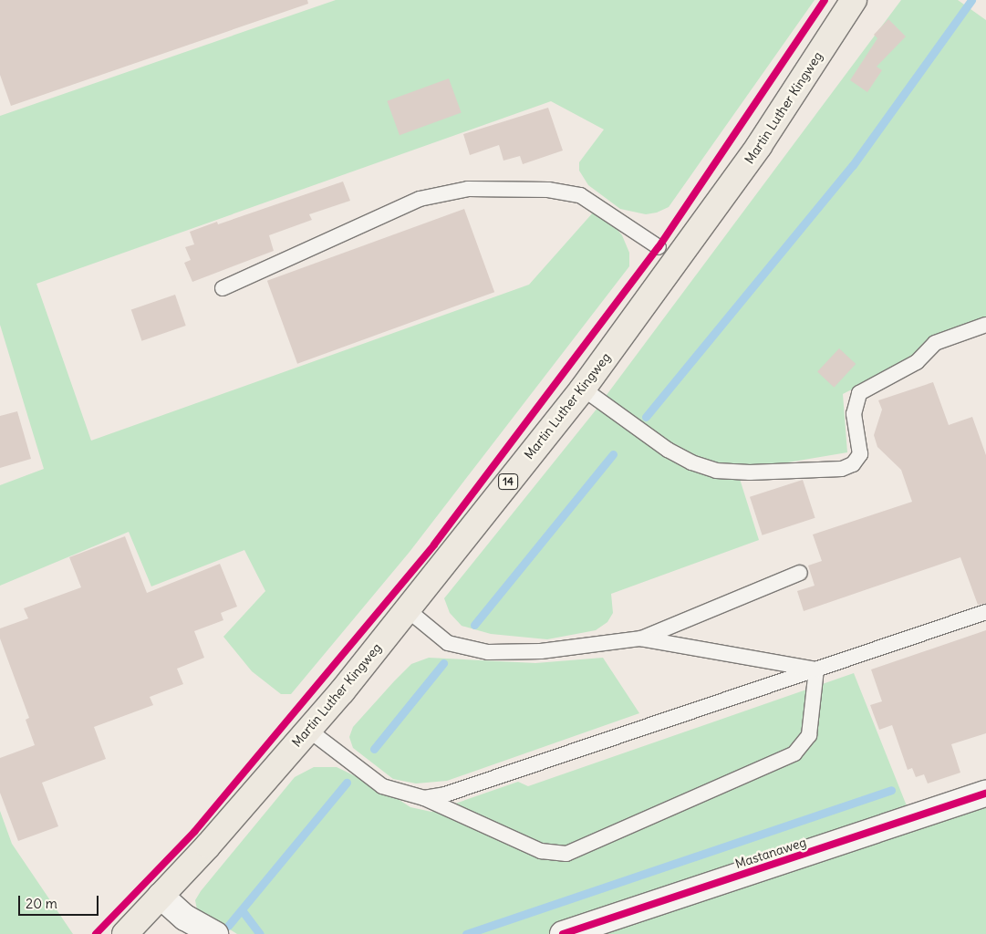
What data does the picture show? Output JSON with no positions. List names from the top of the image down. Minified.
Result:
{"streets":{"main road":["Martin Luther Kingweg","14"],"street":["Mastanaweg"]},"scale_bar":"20 m"}
